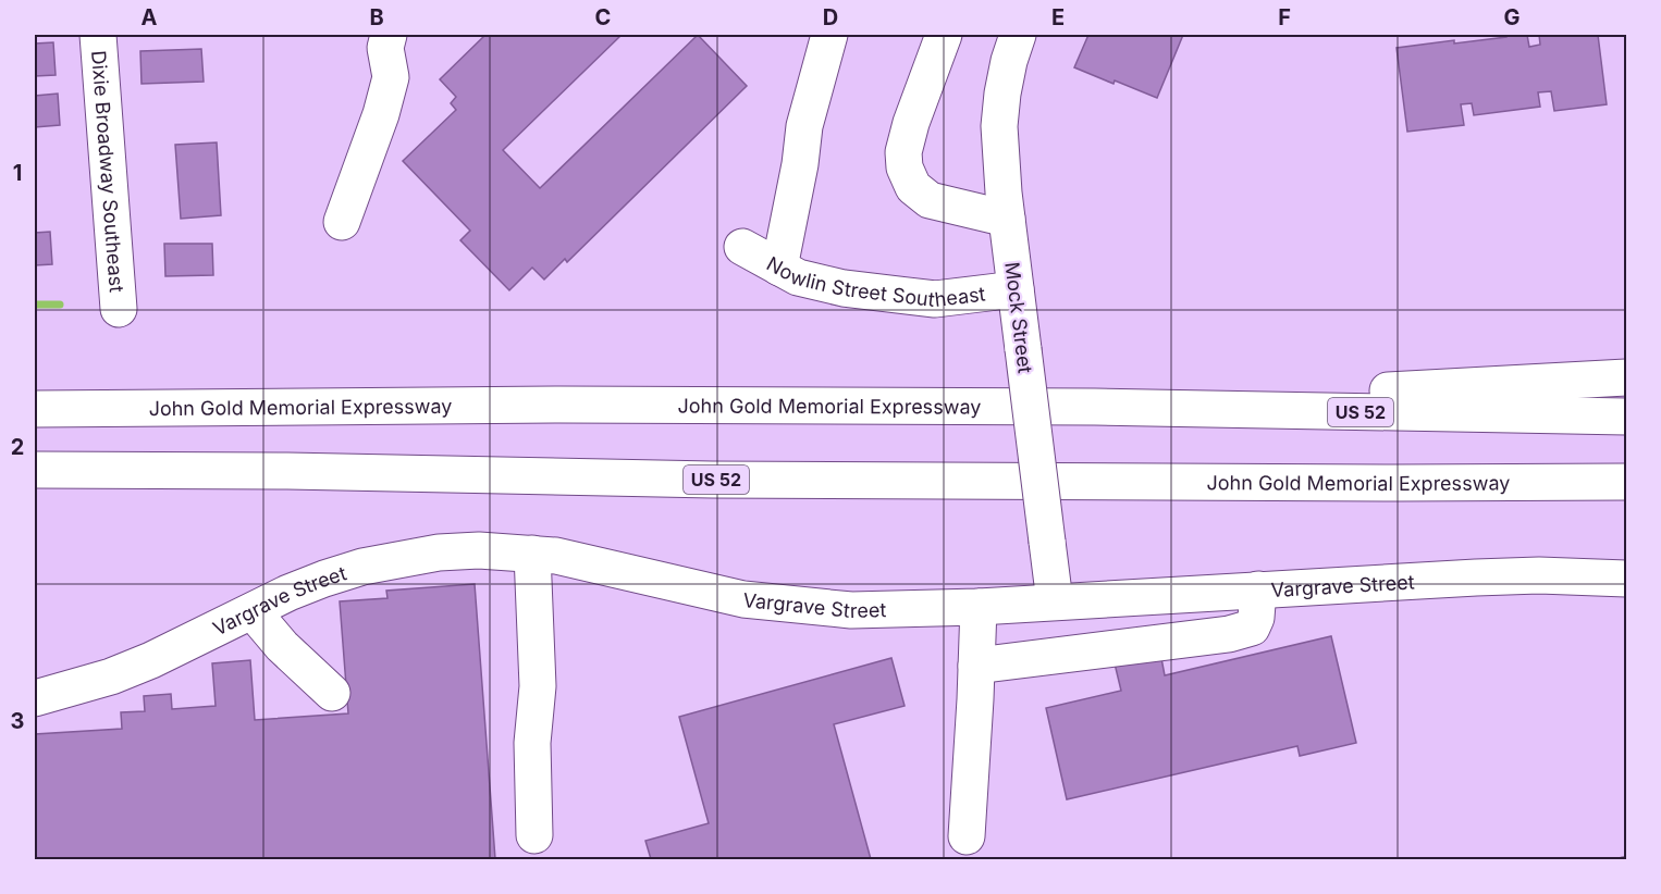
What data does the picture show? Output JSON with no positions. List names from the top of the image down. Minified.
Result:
{"streets":{"main road":["Dixie Broadway Southeast","Nowlin Street Southeast","Mock Street","John Gold Memorial Expressway","US 52","Vargrave Street"]},"crossings":[["Nowlin Street Southeast","Mock Street"],["Mock Street","Vargrave Street"]],"grid":{"columns":["A","B","C","D","E","F","G"],"rows":["1","2","3"]}}
